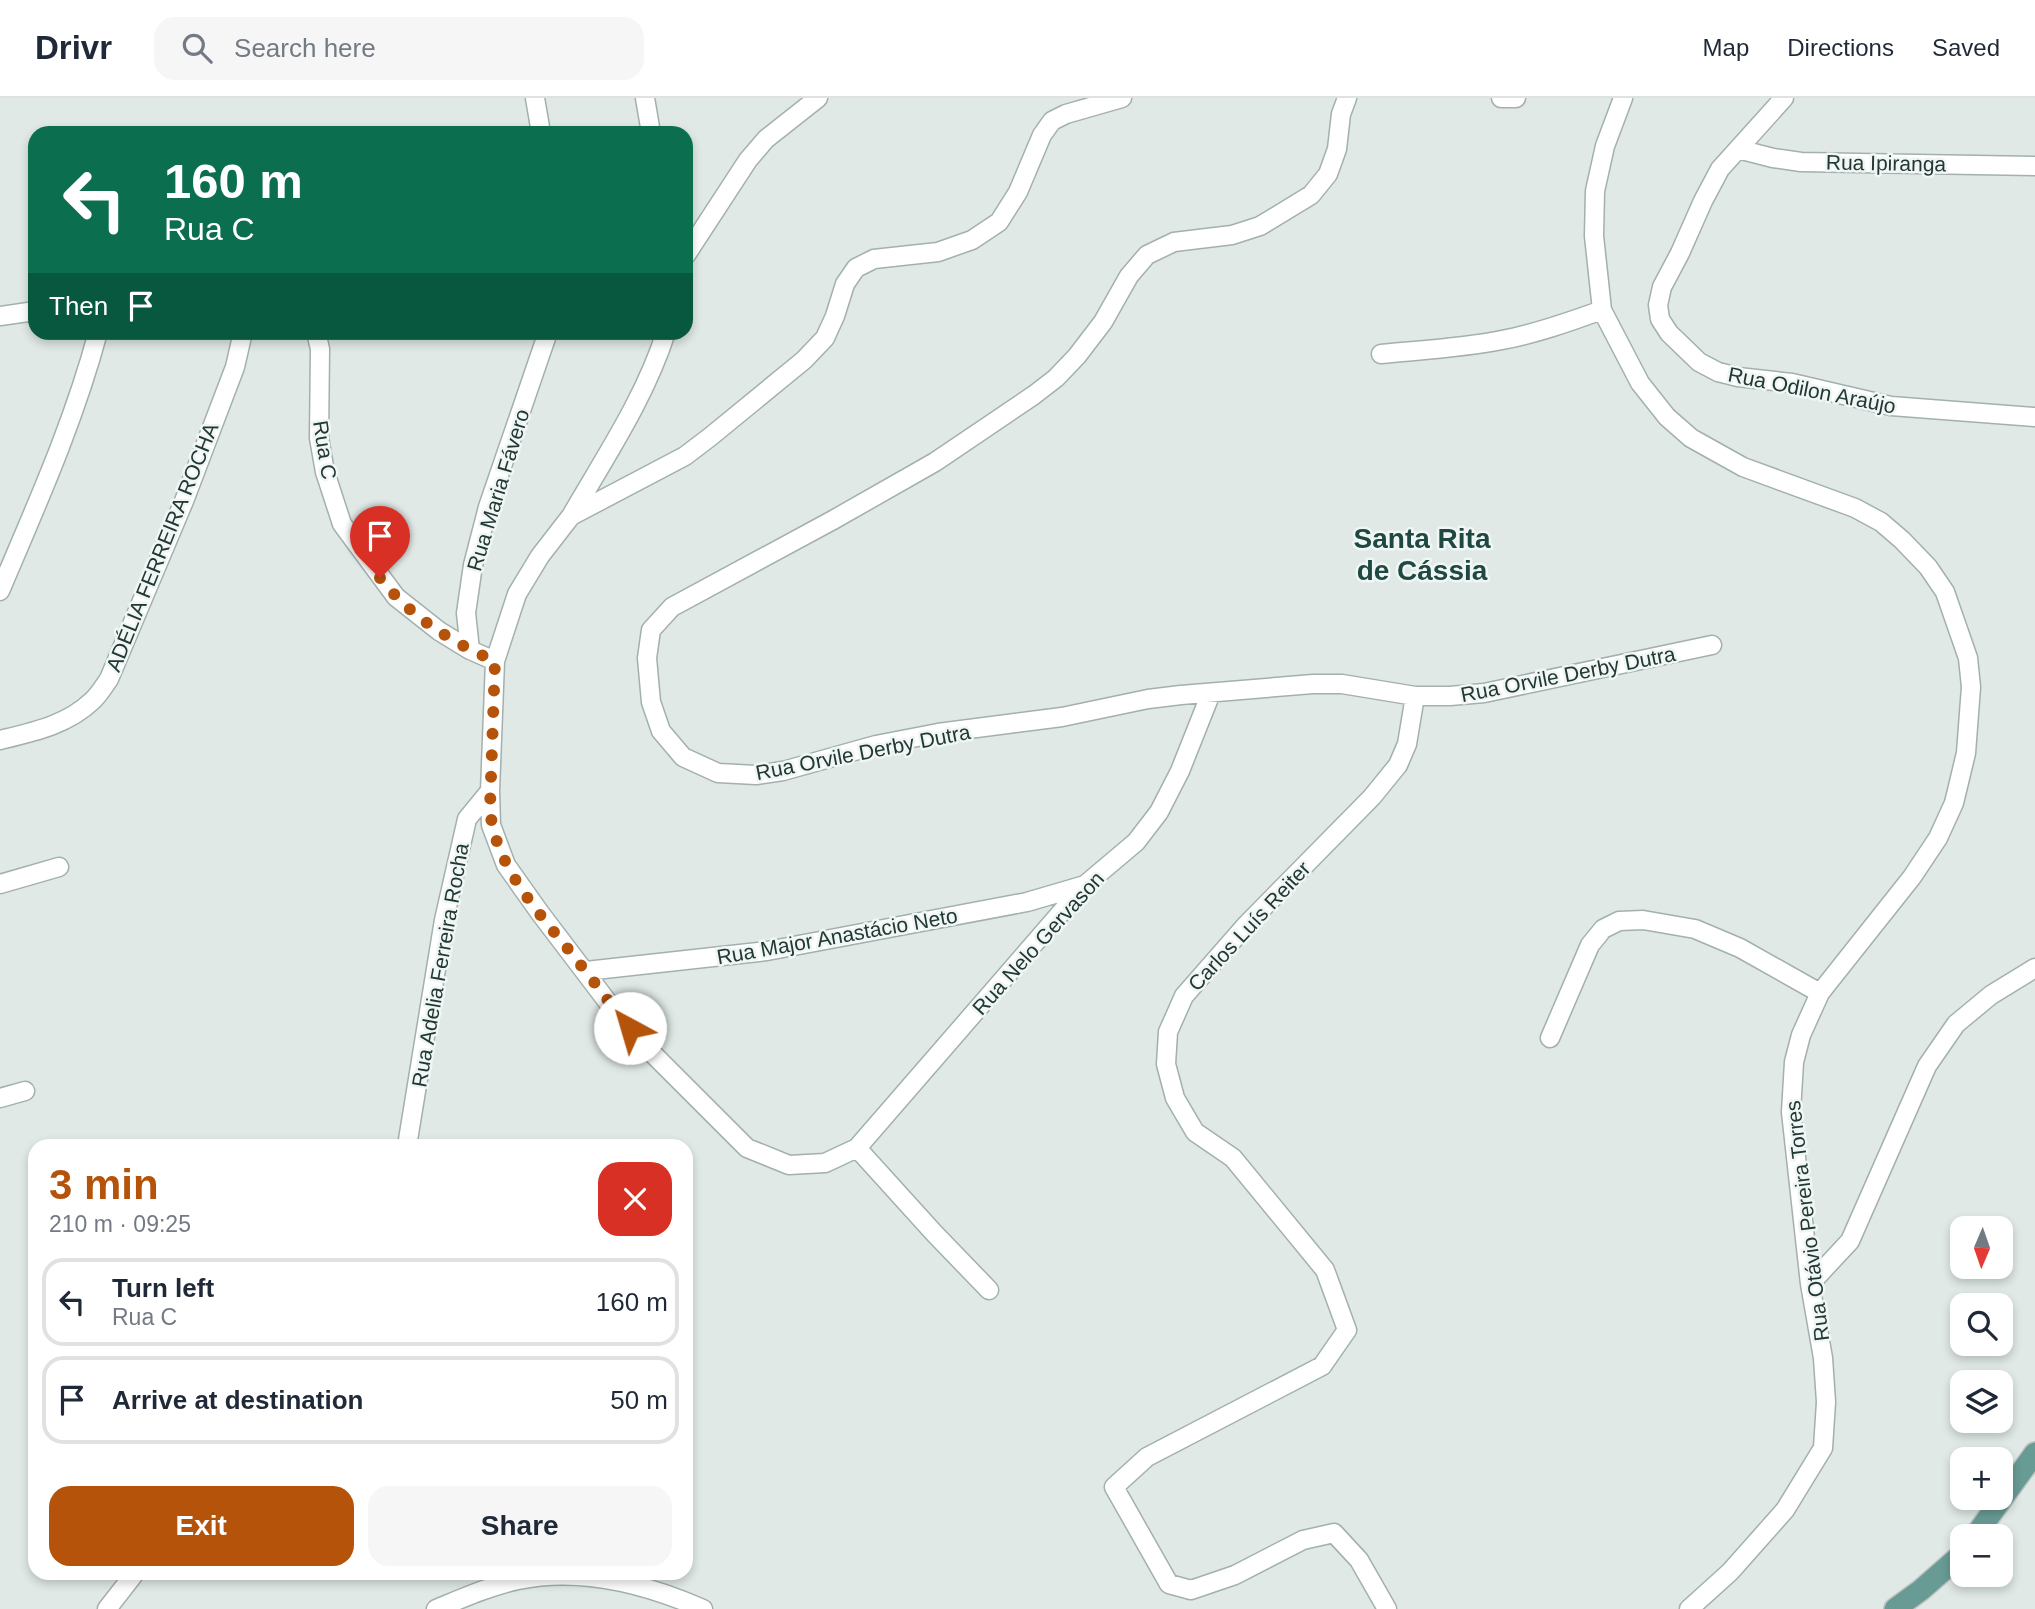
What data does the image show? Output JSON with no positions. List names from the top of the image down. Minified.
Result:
{"streets":{"street":["Rua Ipiranga","Rua Odilon Araújo","Rua C","Rua Maria Fávero","ADÉLIA FERREIRA ROCHA","Rua Orvile Derby Dutra","Carlos Luís Reiter","Rua Major Anastácio Neto","Rua Nelo Gervason","Rua Adelia Ferreira Rocha","Rua Otávio Pereira Torres"]},"crossings":[["Rua Ipiranga","Rua Odilon Araújo"],["Rua C","Rua Maria Fávero"],["Rua Orvile Derby Dutra","Carlos Luís Reiter"],["Rua Orvile Derby Dutra","Rua Nelo Gervason"],["Rua Major Anastácio Neto","Rua Nelo Gervason"]],"districts":["Santa Rita de Cássia"],"north":"bottom","page":{"header":"Drivr","search":"Search here","nav":["Map","Directions","Saved"],"turn":["160 m","Rua C"],"then":"Then","heading":["3 min","210 m · 09:25"],"map_buttons":["+","−"],"list":[{"name":"Turn left","note":"Rua C","value":"160 m"},{"name":"Arrive at destination","value":"50 m"}],"buttons":["Exit","Share"]}}
